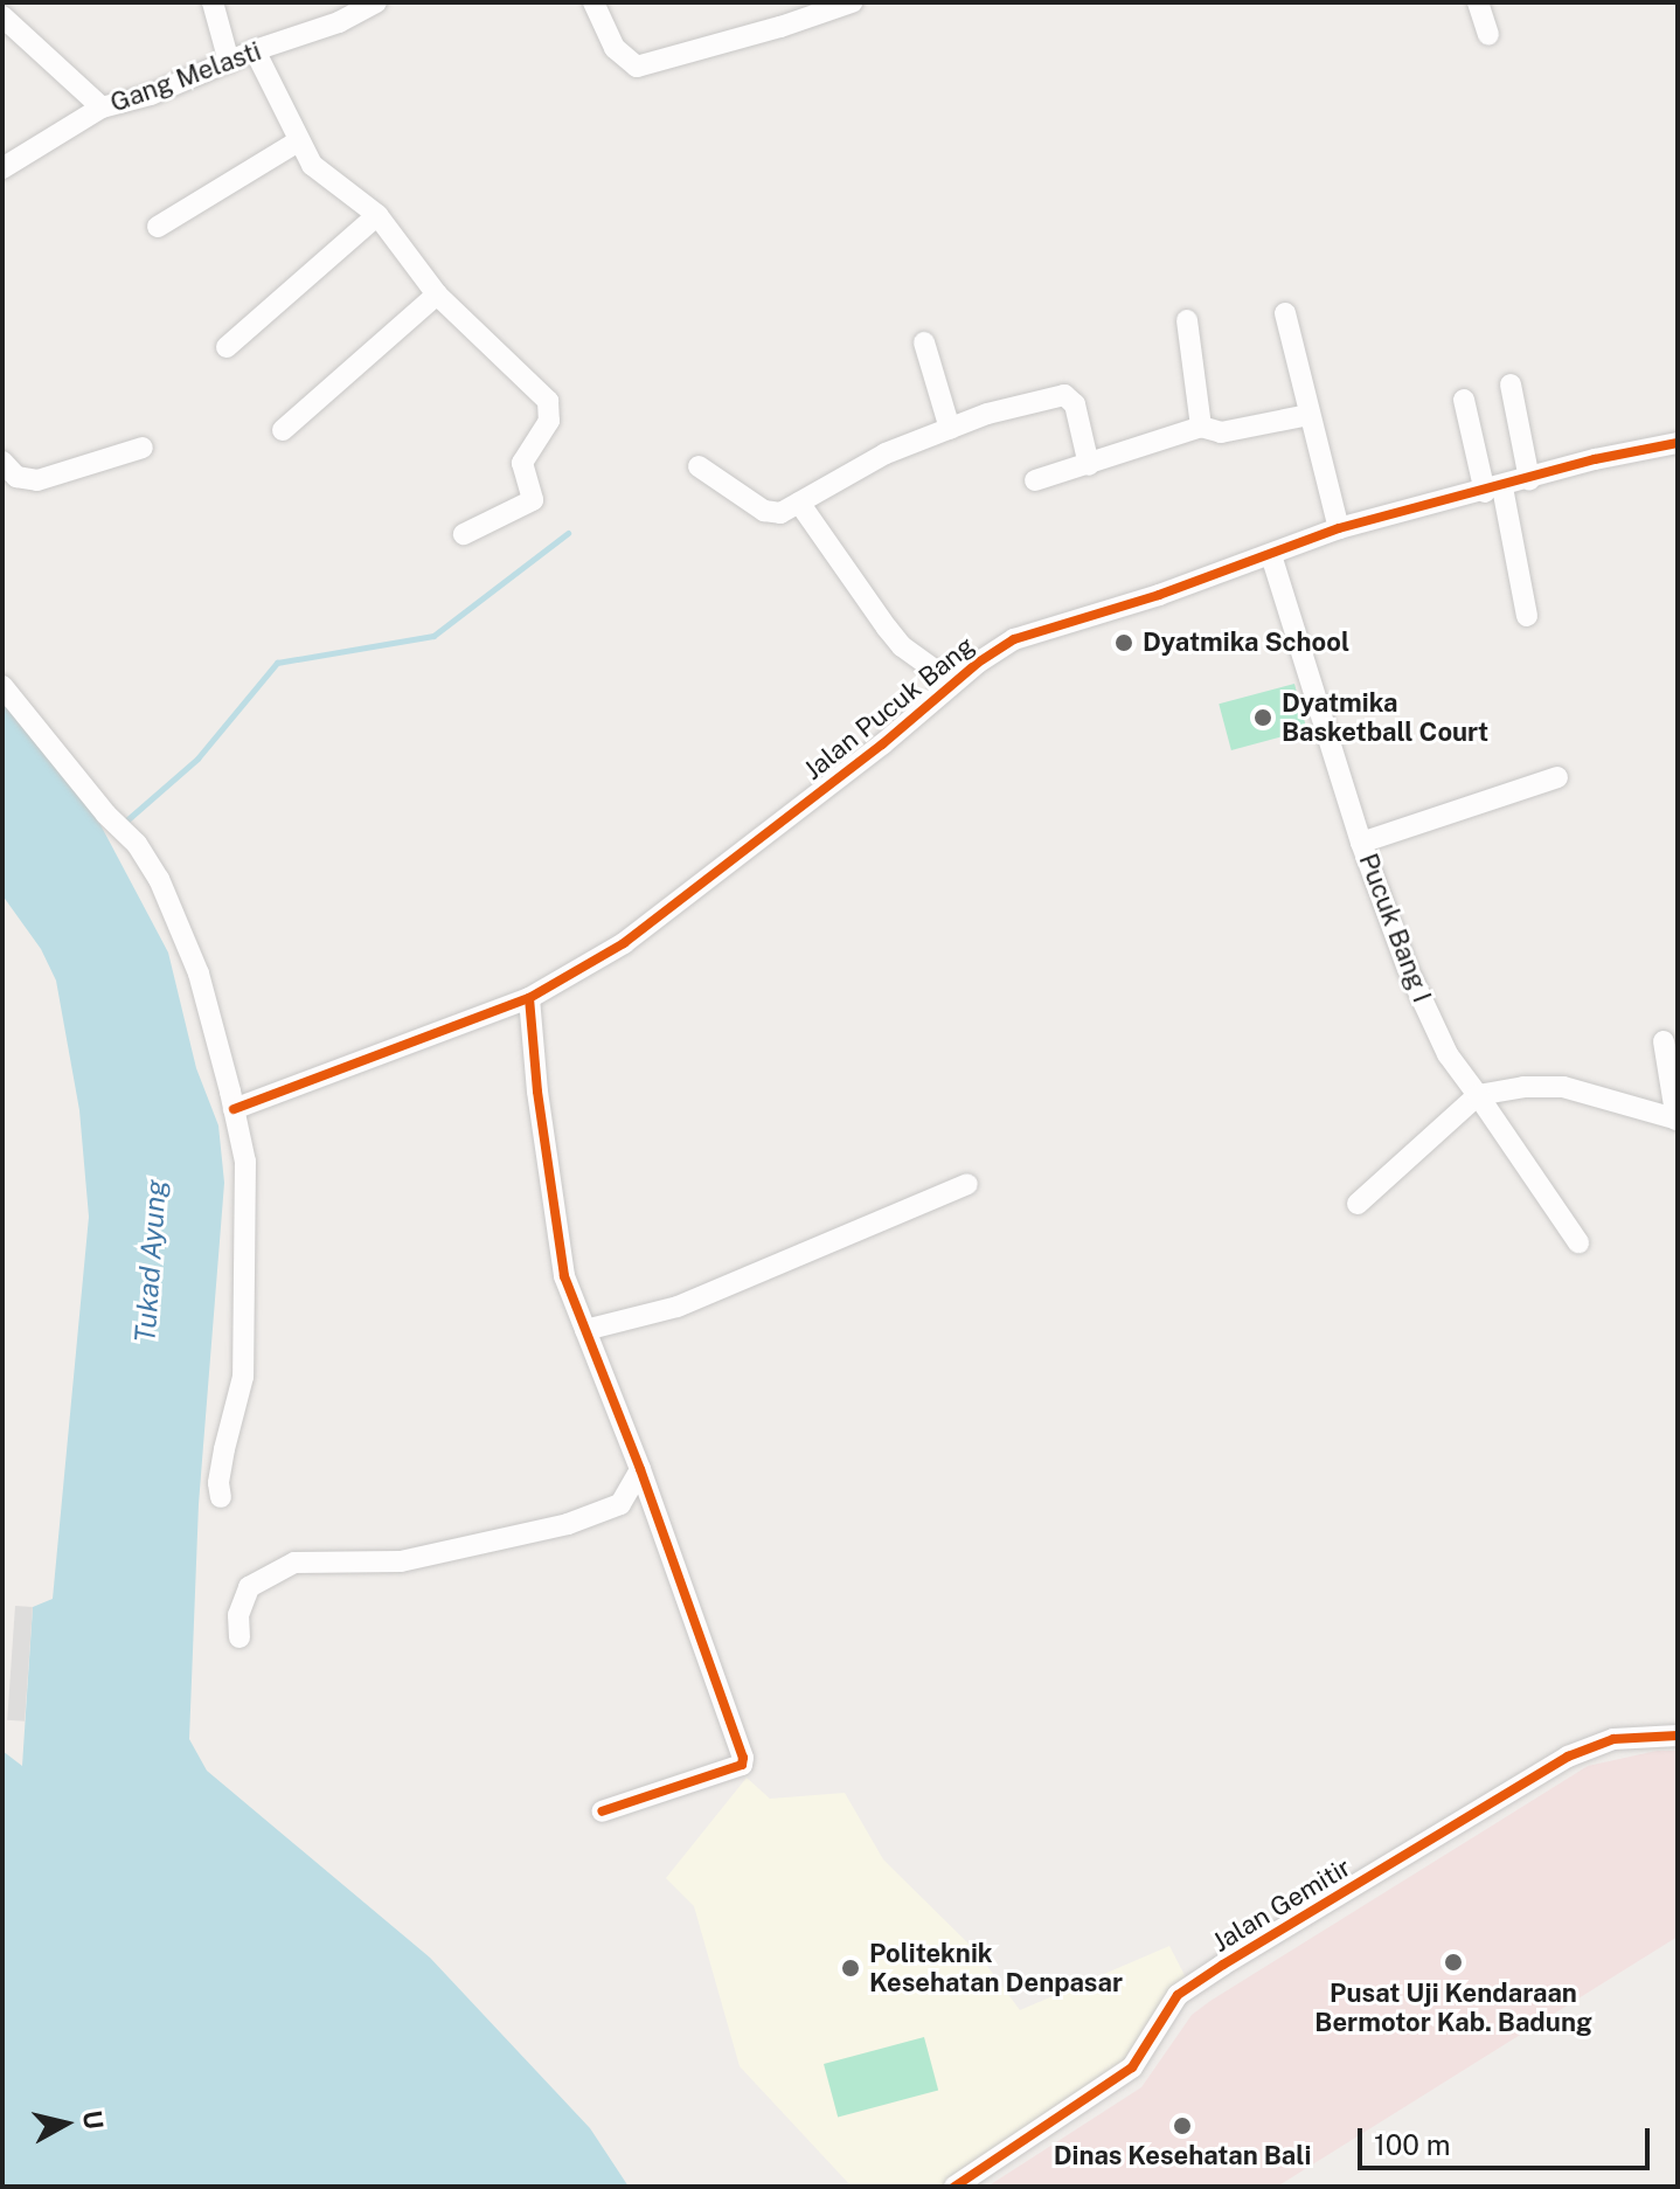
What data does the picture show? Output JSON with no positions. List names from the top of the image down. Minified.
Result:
{"streets":{"street":["Gang Melasti","Jalan Pucuk Bang","Pucuk Bang I","Jalan Gemitir"]},"crossings":[["Jalan Pucuk Bang","Pucuk Bang I"]],"water":["Tukad Ayung"],"places":["Dyatmika School","Dyatmika Basketball Court","Pusat Uji Kendaraan Bermotor Kab. Badung","Politeknik Kesehatan Denpasar","Dinas Kesehatan Bali"],"scale_bar":"100 m","north":"right"}
